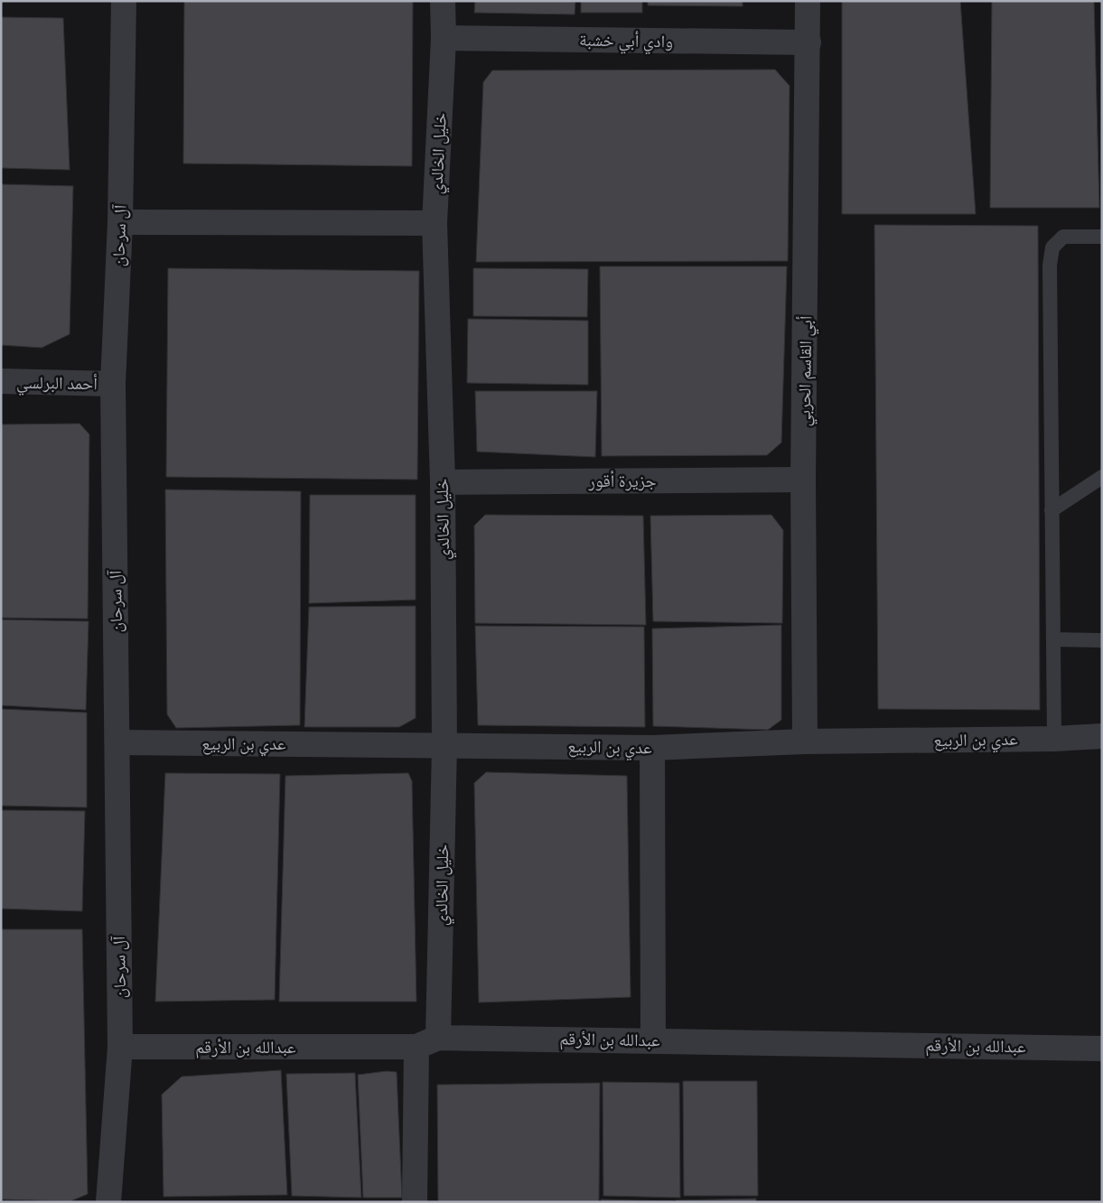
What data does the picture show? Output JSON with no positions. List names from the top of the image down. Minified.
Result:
{"streets":{"street":["وادي أبي خشبة","خليل الخالدي","آل سرحان","أبي القاسم الحربي","أحمد البرلسي","جزيرة أقور","عدي بن الربيع","عبدالله بن الأرقم"]},"crossings":[["وادي أبي خشبة","خليل الخالدي"],["وادي أبي خشبة","أبي القاسم الحربي"],["خليل الخالدي","جزيرة أقور"],["خليل الخالدي","عدي بن الربيع"],["خليل الخالدي","عبدالله بن الأرقم"],["آل سرحان","أحمد البرلسي"],["آل سرحان","عدي بن الربيع"],["آل سرحان","عبدالله بن الأرقم"],["أبي القاسم الحربي","جزيرة أقور"],["أبي القاسم الحربي","عدي بن الربيع"]]}
